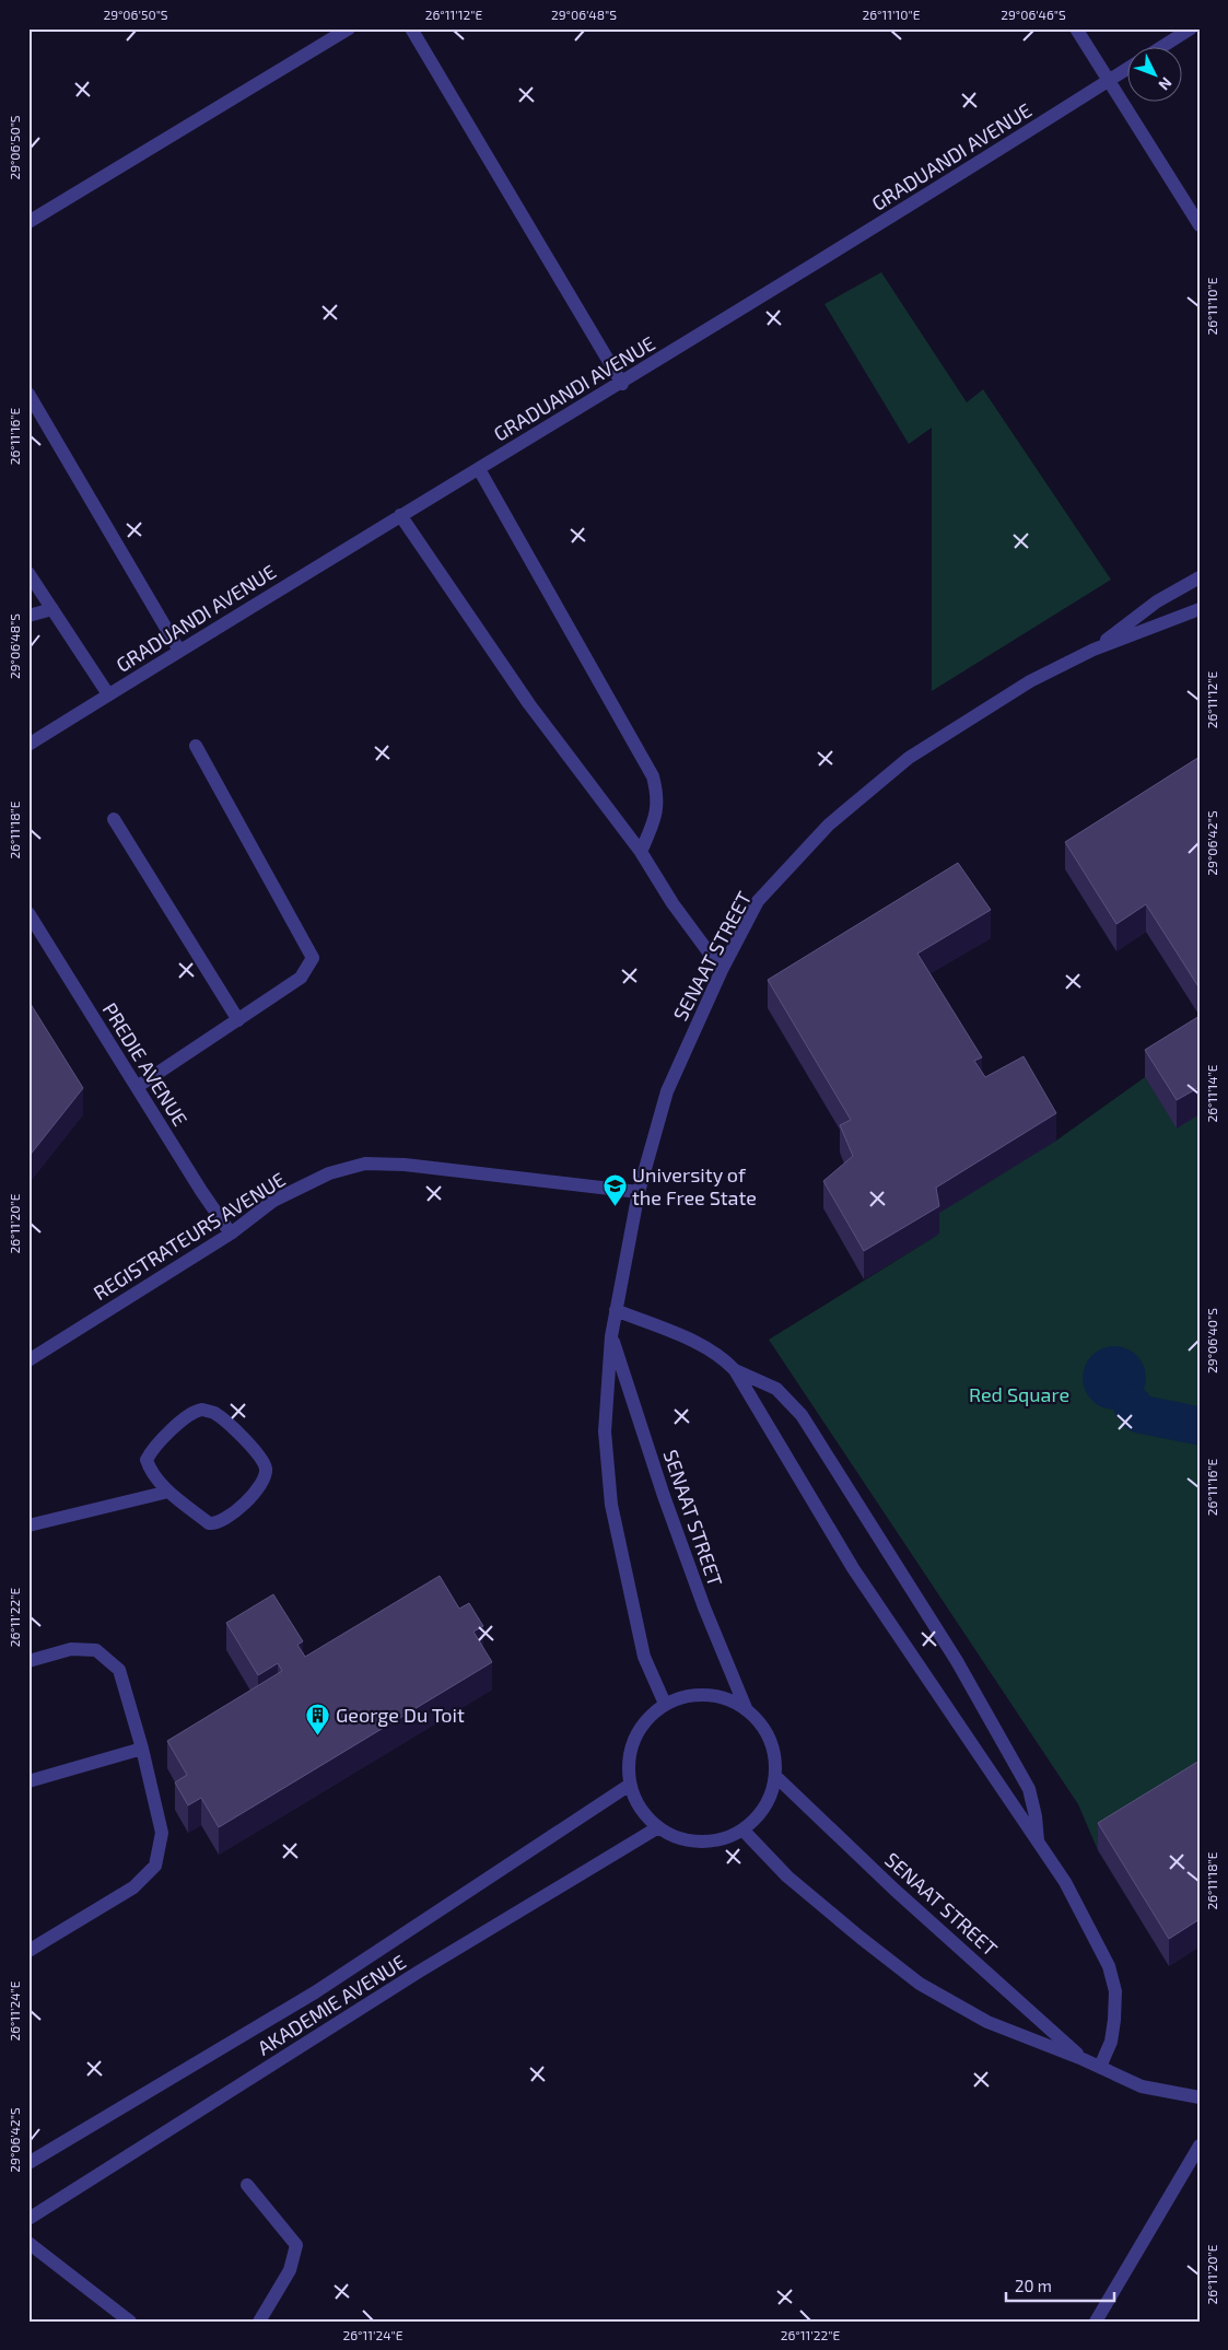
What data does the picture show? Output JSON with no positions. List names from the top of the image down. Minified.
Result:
{"streets":{"lane":["GRADUANDI AVENUE","SENAAT STREET","PREDIE AVENUE","REGISTRATEURS AVENUE","AKADEMIE AVENUE"]},"crossings":[["SENAAT STREET","REGISTRATEURS AVENUE"],["SENAAT STREET","AKADEMIE AVENUE"],["PREDIE AVENUE","REGISTRATEURS AVENUE"]],"parks":["Red Square"],"places":{"school or university":["University of the Free State"],"building":["George Du Toit"]},"scale_bar":"20 m","north":"bottom right","coordinates":["29°06'50\"S","26°11'12\"E","29°06'48\"S","26°11'10\"E","29°06'46\"S","26°11'16\"E","26°11'18\"E","29°06'42\"S","26°11'14\"E","26°11'20\"E","29°06'40\"S","26°11'22\"E","26°11'24\"E"]}
